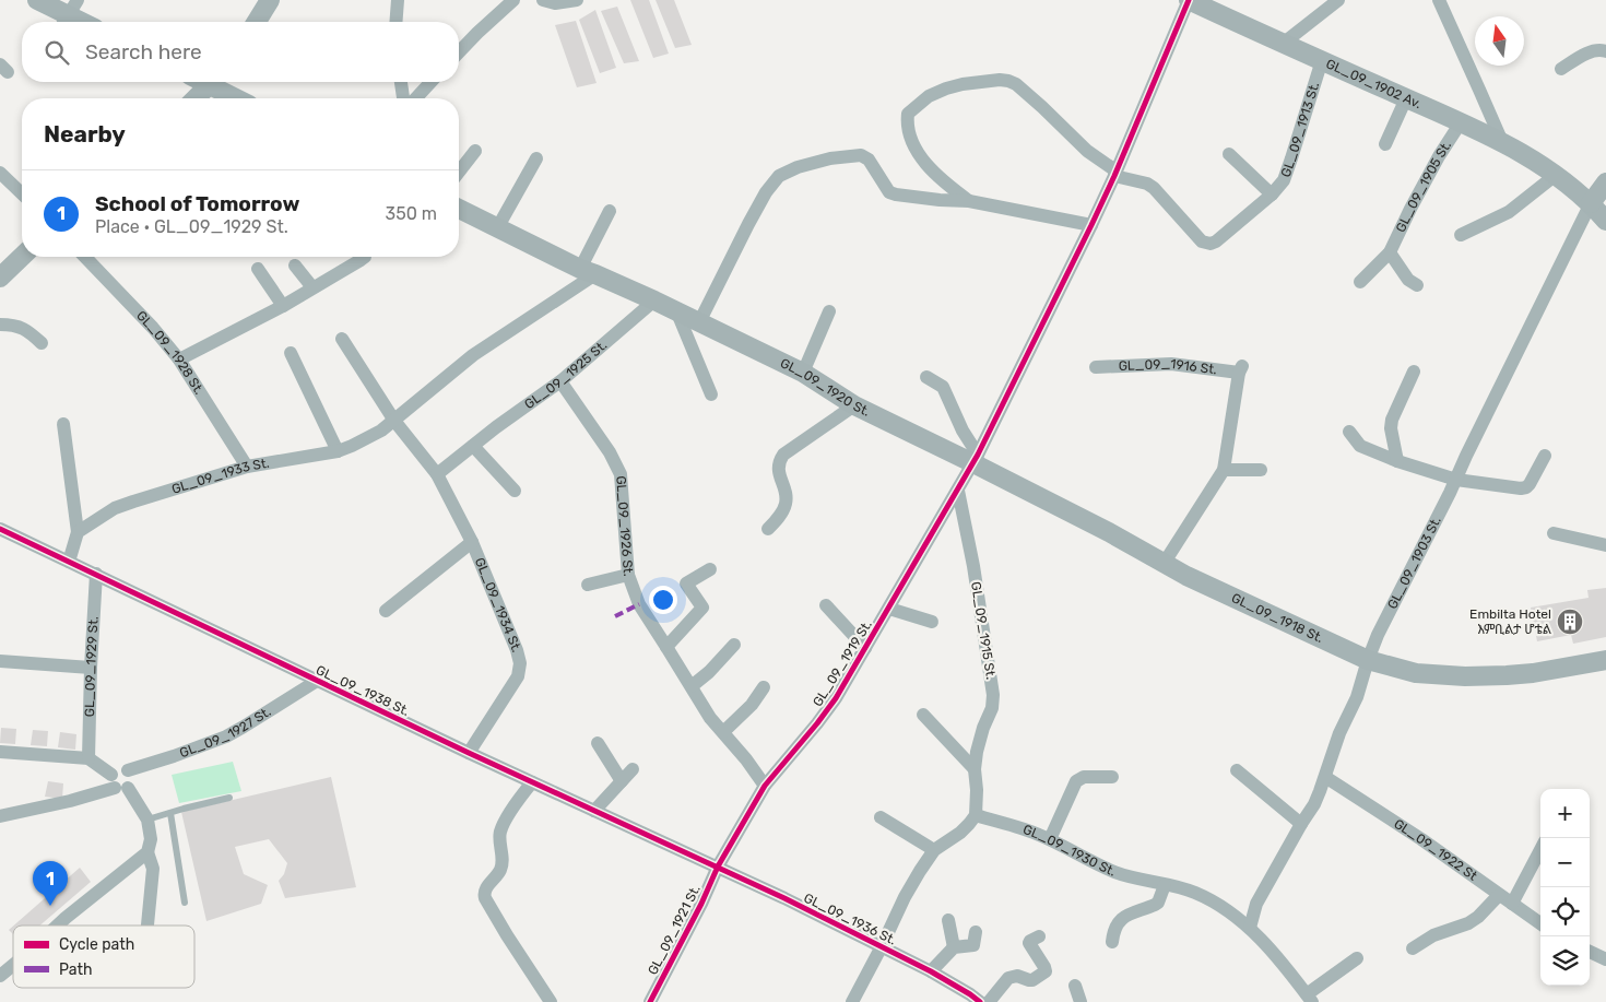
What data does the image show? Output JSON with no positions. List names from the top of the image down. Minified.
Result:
{"streets":{"main road":["GL_09_1902 Av.","GL_09_1920 St.","GL_09_1918 St."],"street":["GL_09_1913 St.","GL_09_1905 St.","GL_09_1928 St.","GL_09_1916 St.","GL_09_1925 St.","GL_09_1933 St.","GL_09_1926 St.","GL_09_1903 St.","GL_09_1934 St.","GL_09_1915 St.","GL_09_1919 St.","GL_09_1929 St.","GL_09_1938 St.","GL_09_1927 St.","GL_09_1922 St","GL_09_1930 St.","GL_09_1936 St.","GL_09_1921 St."]},"crossings":[["GL_09_1902 Av.","GL_09_1913 St."],["GL_09_1902 Av.","GL_09_1905 St."],["GL_09_1902 Av.","GL_09_1903 St."],["GL_09_1902 Av.","GL_09_1919 St."],["GL_09_1913 St.","GL_09_1919 St."],["GL_09_1928 St.","GL_09_1933 St."],["GL_09_1925 St.","GL_09_1920 St."],["GL_09_1925 St.","GL_09_1926 St."],["GL_09_1925 St.","GL_09_1934 St."],["GL_09_1920 St.","GL_09_1933 St."],["GL_09_1920 St.","GL_09_1918 St."],["GL_09_1920 St.","GL_09_1919 St."],["GL_09_1933 St.","GL_09_1934 St."],["GL_09_1926 St.","GL_09_1919 St."],["GL_09_1903 St.","GL_09_1918 St."],["GL_09_1903 St.","GL_09_1922 St"],["GL_09_1903 St.","GL_09_1930 St."],["GL_09_1934 St.","GL_09_1938 St."],["GL_09_1918 St.","GL_09_1919 St."],["GL_09_1915 St.","GL_09_1919 St."],["GL_09_1915 St.","GL_09_1930 St."],["GL_09_1919 St.","GL_09_1938 St."],["GL_09_1919 St.","GL_09_1936 St."],["GL_09_1919 St.","GL_09_1921 St."],["GL_09_1929 St.","GL_09_1938 St."],["GL_09_1938 St.","GL_09_1927 St."],["GL_09_1938 St.","GL_09_1936 St."],["GL_09_1938 St.","GL_09_1921 St."],["GL_09_1936 St.","GL_09_1921 St."]],"places":{"building":["Embilta Hotel እምቢልታ ሆቴል"]},"legend":["Cycle path","Path"],"north":"top","page":{"search":"Search here","heading":"Nearby","list":[{"mark":"1","name":"School of Tomorrow","note":"Place · GL_09_1929 St.","value":"350 m"}],"map_buttons":["+","−"],"pins":"1"}}
